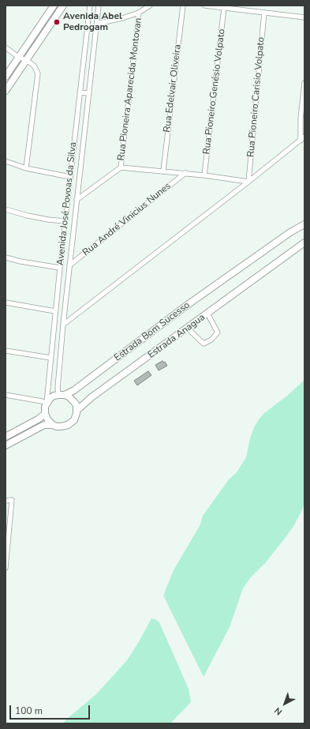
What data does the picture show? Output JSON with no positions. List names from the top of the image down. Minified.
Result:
{"streets":{"main road":["Estrada Bom Sucesso","Estrada Anagua"],"street":["Rua Edelvair Oliveira","Rua Pioneira Aparecida Montovan","Rua Pioneiro Genésio Volpato","Rua Pioneiro Carisio Volpato","Avenida José Povoas da Silva","Rua André Vinicius Nunes"]},"crossings":[["Rua Pioneira Aparecida Montovan","Avenida José Povoas da Silva"],["Avenida José Povoas da Silva","Rua André Vinicius Nunes"],["Avenida José Povoas da Silva","Estrada Bom Sucesso"],["Avenida José Povoas da Silva","Estrada Anagua"],["Estrada Bom Sucesso","Estrada Anagua"]],"places":["Avenida Abel Pedrogam"],"scale_bar":"100 m","north":"bottom left"}
